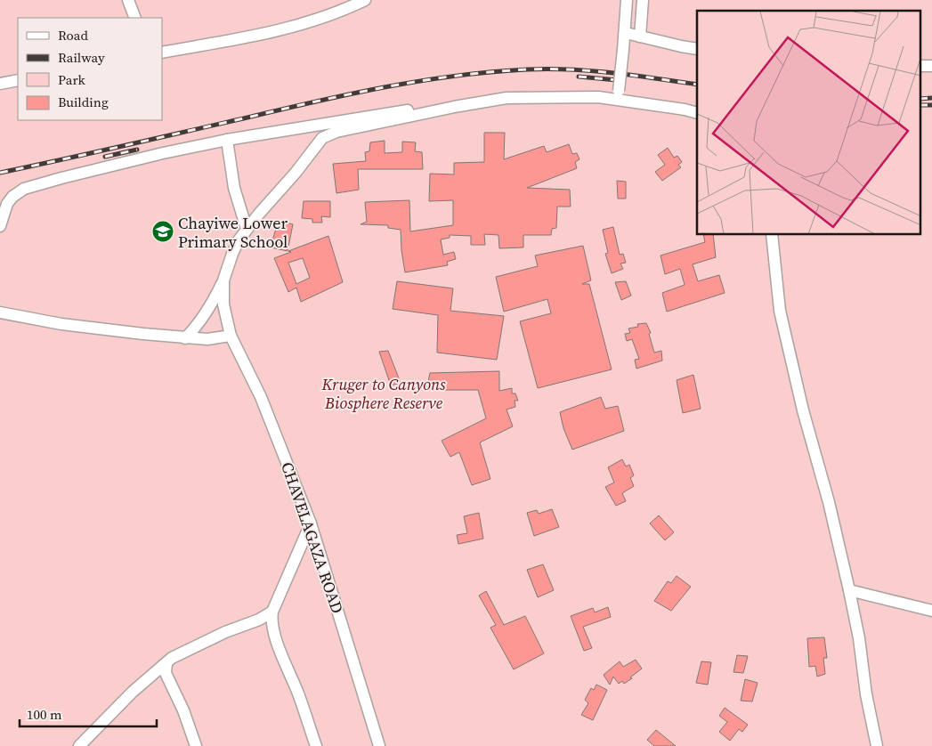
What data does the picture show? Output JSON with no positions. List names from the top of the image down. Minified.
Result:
{"streets":{"street":["CHAVELAGAZA ROAD"]},"parks":["Kruger to Canyons Biosphere Reserve"],"places":{"school or university":["Chayiwe Lower Primary School"]},"legend":["Road","Railway","Park","Building"],"scale_bar":"100 m"}
